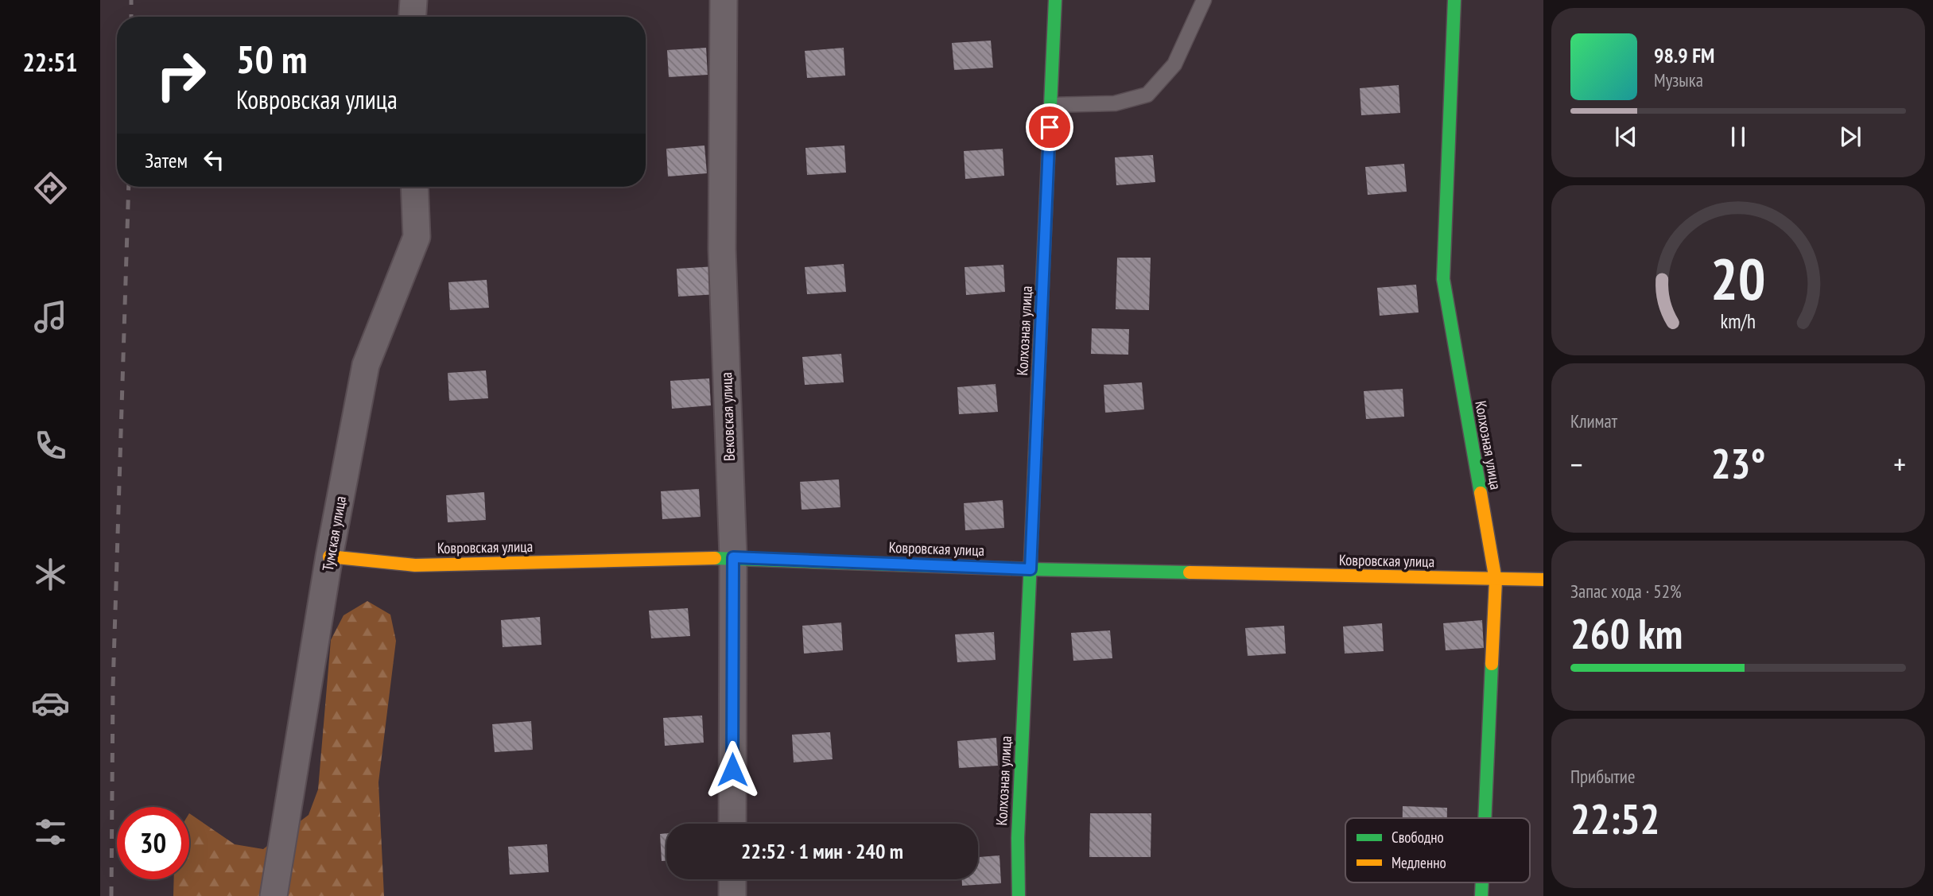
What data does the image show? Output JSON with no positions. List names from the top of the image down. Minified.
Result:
{"streets":{"street":["Колхозная улица","Вековская улица","Тумская улица","Ковровская улица"]},"crossings":[["Колхозная улица","Ковровская улица"],["Вековская улица","Ковровская улица"],["Тумская улица","Ковровская улица"]],"legend":["Свободно","Медленно"],"page":{"tabs":"22:51","turn":["50 m","Ковровская улица"],"song":["98.9 FM","Музыка"],"then":"Затем","tile":["Климат",["Запас хода · 52%","260 km"],["Прибытие","22:52"]],"heat":["−","23°","+"],"limit":"30","trip":"22:52 · 1 мин · 240 m","gauge":["20","km/h"]}}
